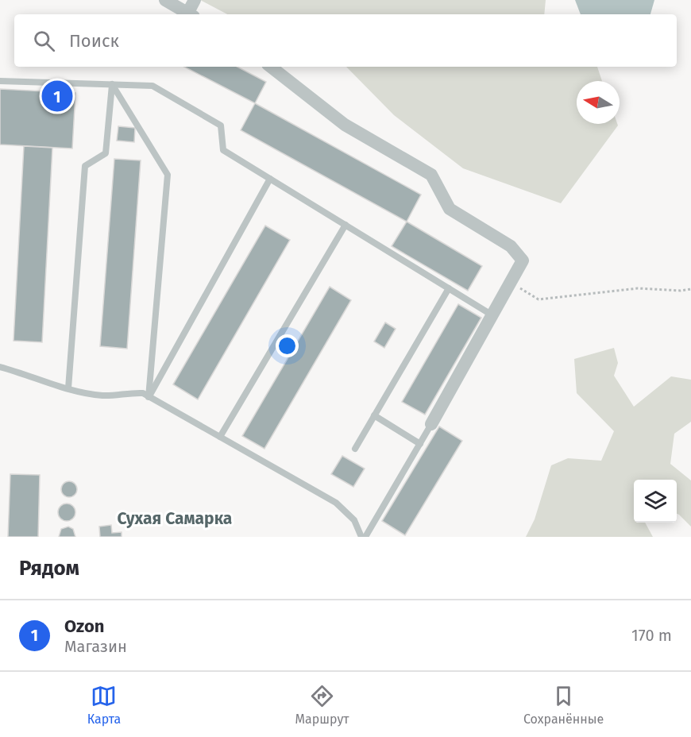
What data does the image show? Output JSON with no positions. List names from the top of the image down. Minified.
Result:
{"districts":["Сухая Самарка"],"north":"left","page":{"search":"Поиск","pins":"1","heading":"Рядом","list":[{"mark":"1","name":"Ozon","note":"Магазин","value":"170 m"}],"nav":["Карта","Маршрут","Сохранённые"]}}
